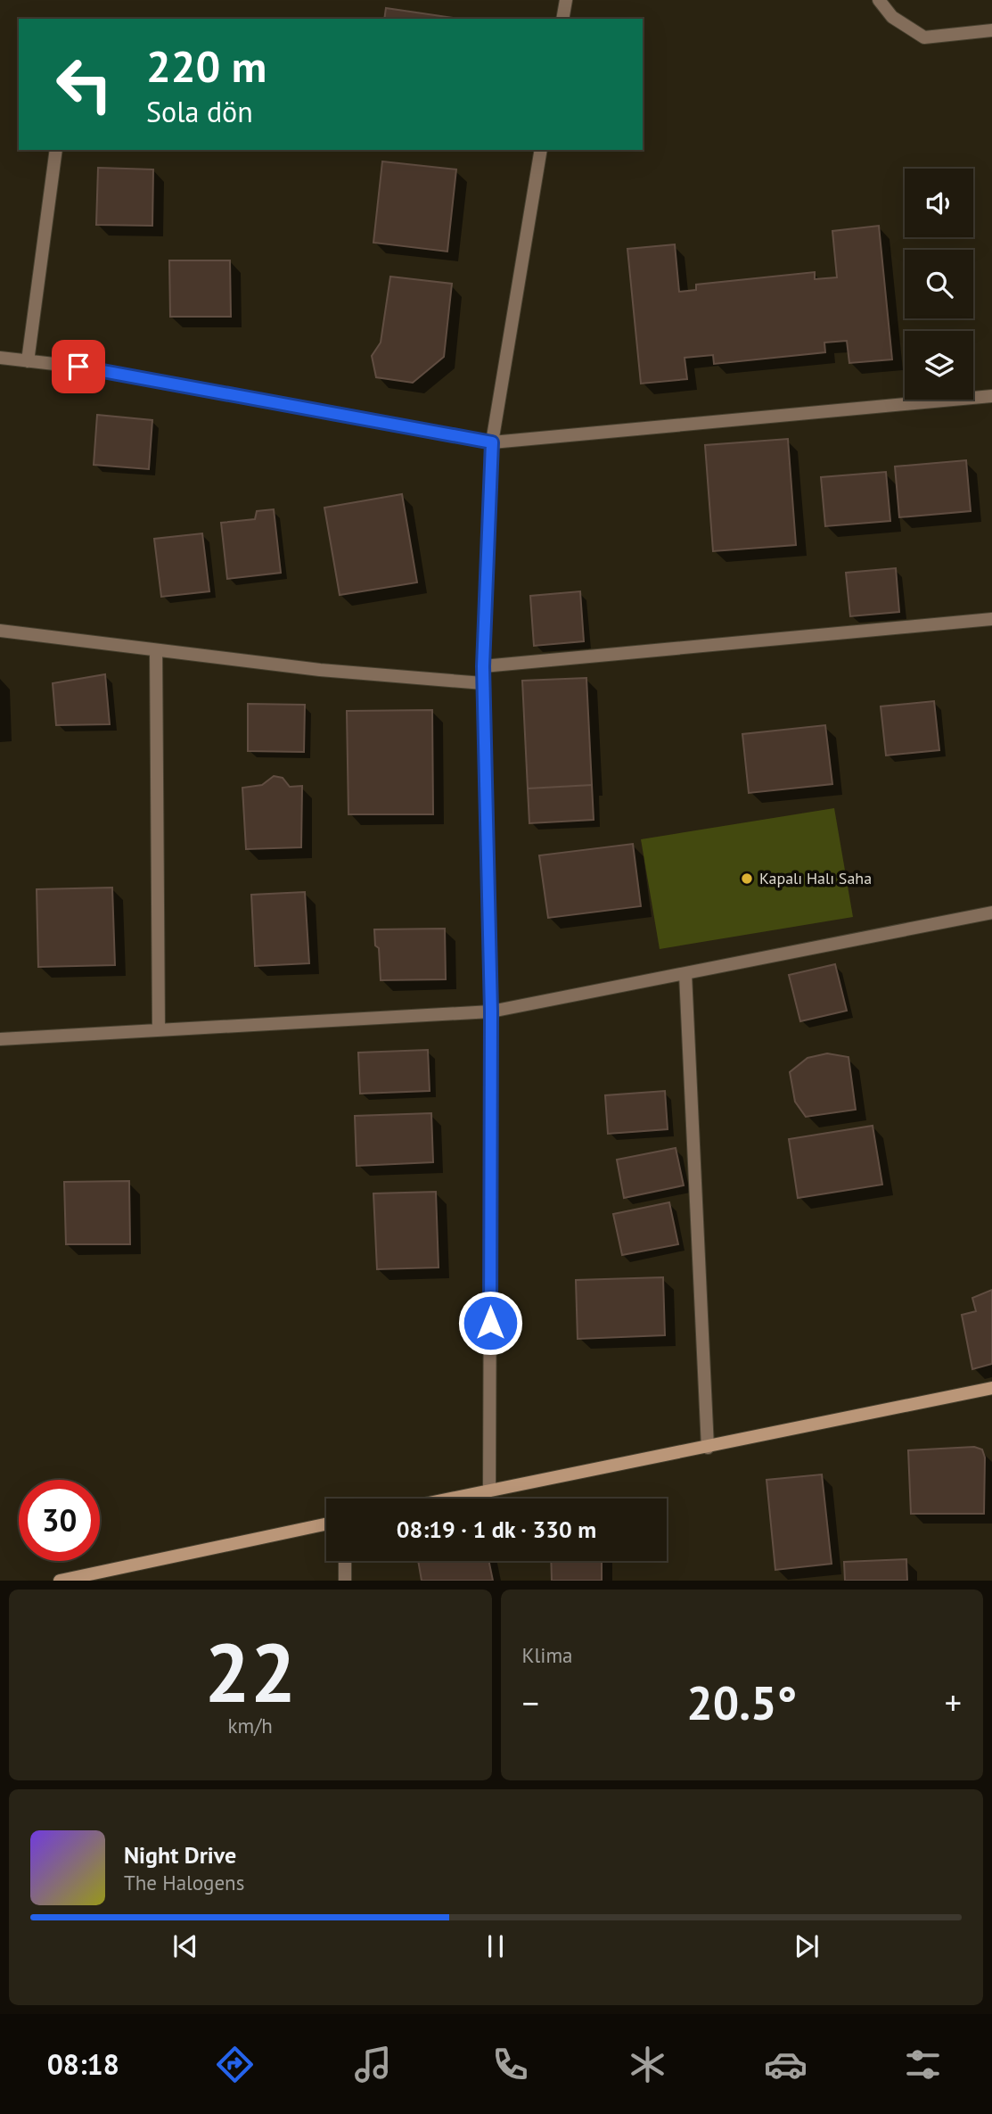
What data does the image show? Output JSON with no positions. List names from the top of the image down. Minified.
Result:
{"places":["Kapalı Halı Saha"],"page":{"turn":["220 m","Sola dön"],"limit":"30","trip":"08:19 · 1 dk · 330 m","tile":[["22","km/h"],"Klima"],"heat":["−","20.5°","+"],"song":["Night Drive","The Halogens"],"tabs":"08:18"}}
